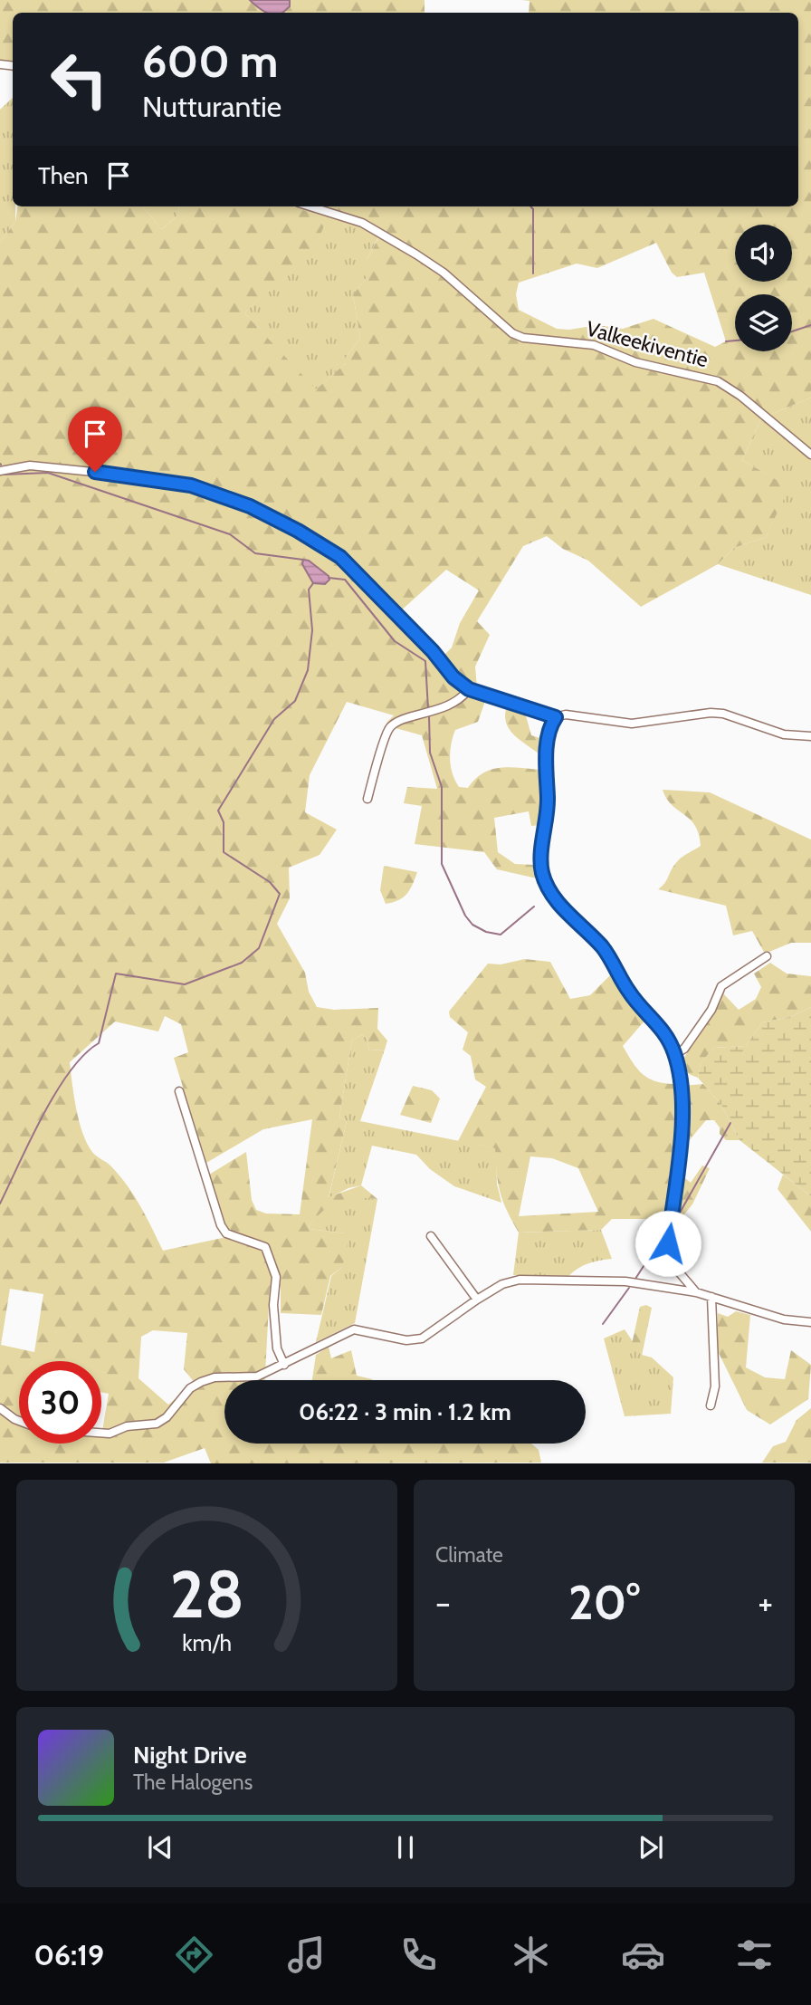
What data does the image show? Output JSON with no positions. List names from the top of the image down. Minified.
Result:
{"streets":{"street":["Valkeekiventie"]},"page":{"turn":["600 m","Nutturantie"],"then":"Then","limit":"30","trip":"06:22 · 3 min · 1.2 km","tile":"Climate","heat":["−","20°","+"],"song":["Night Drive","The Halogens"],"tabs":"06:19","gauge":["28","km/h"]}}
